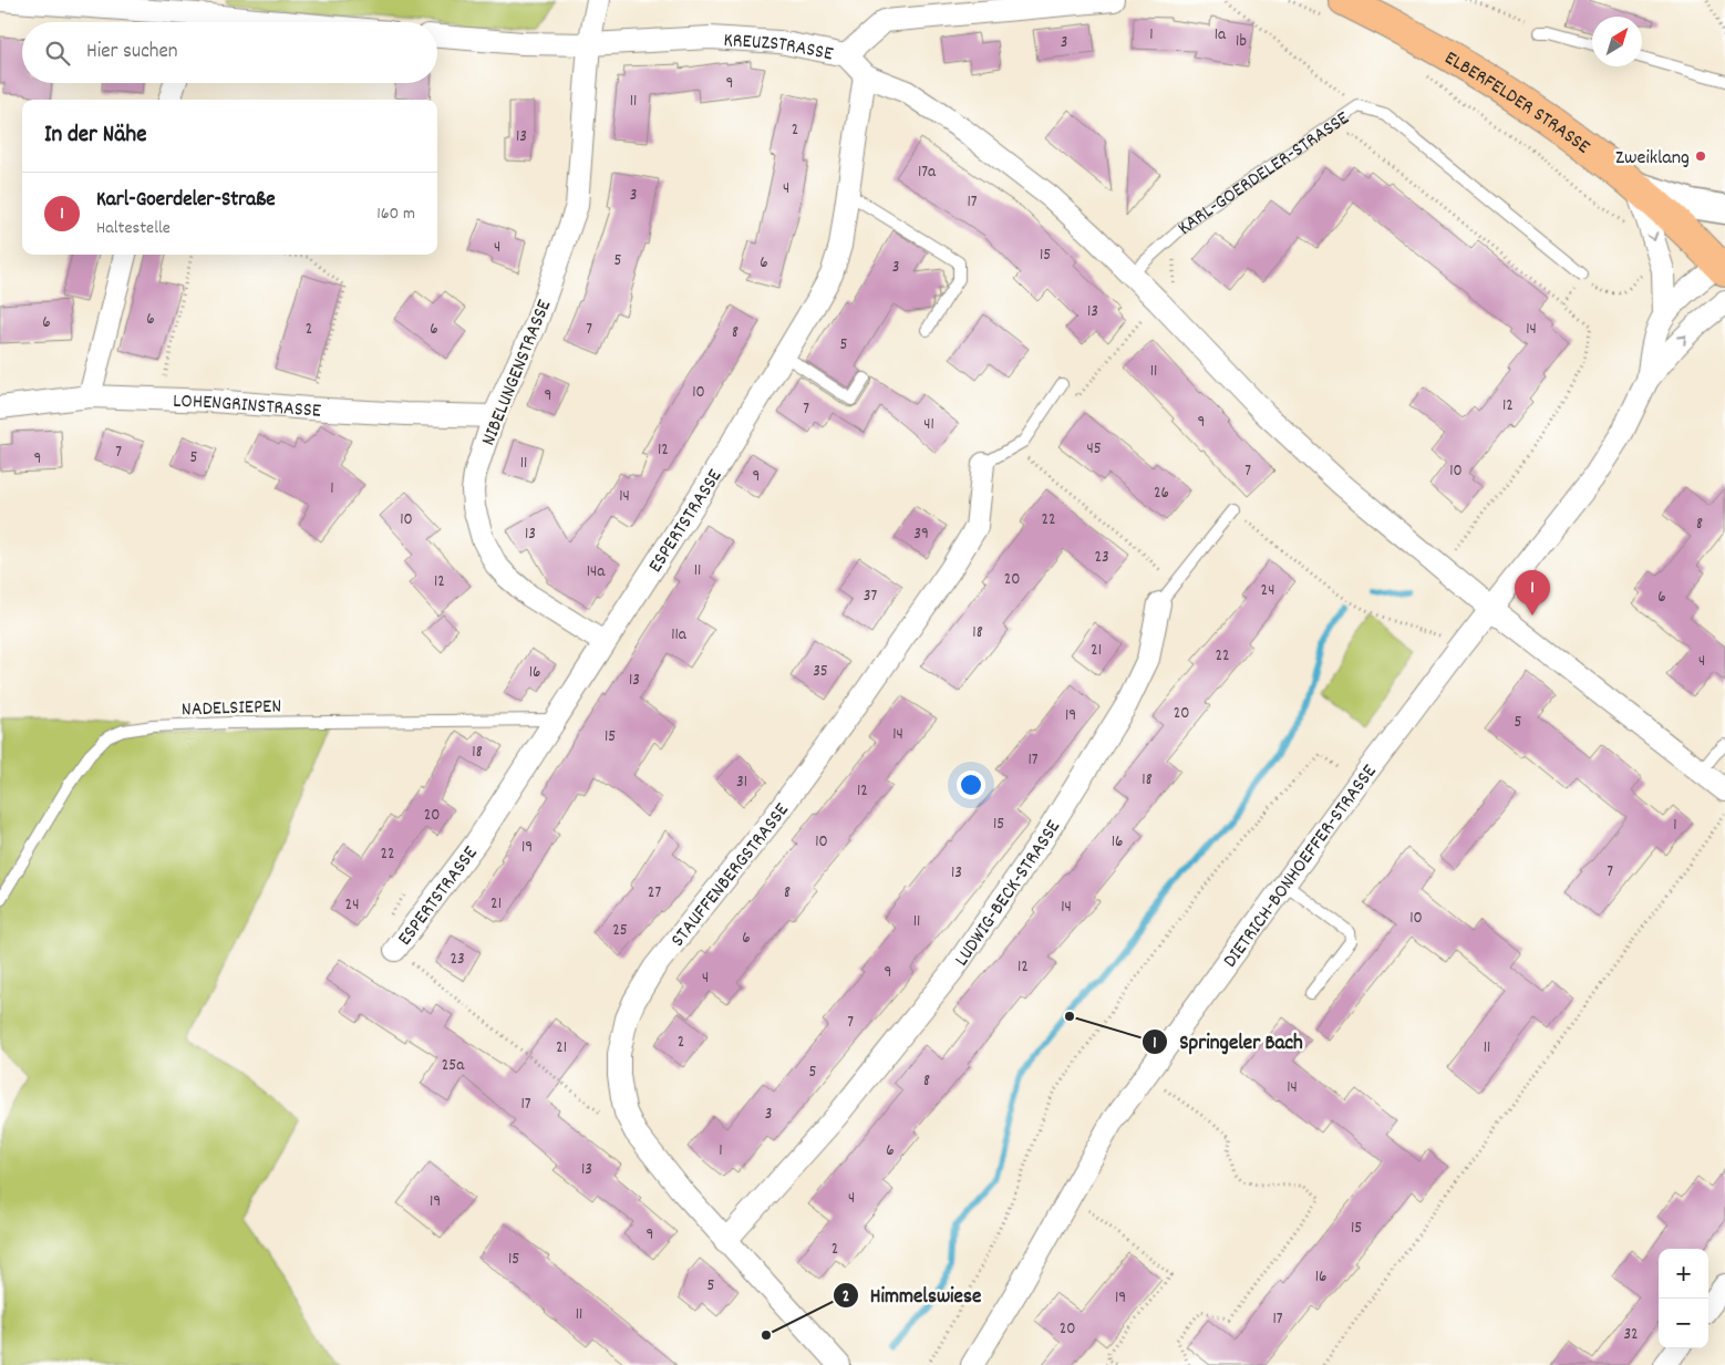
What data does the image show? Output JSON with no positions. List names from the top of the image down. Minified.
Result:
{"streets":{"main road":["ELBERFELDER STRASSE"],"street":["KREUZSTRASSE","NIBELUNGENSTRASSE","LOHENGRINSTRASSE","ESPERTSTRASSE","DIETRICH-BONHOEFFER-STRASSE","STAUFFENBERGSTRASSE","LUDWIG-BECK-STRASSE"],"lane":["KARL-GOERDELER-STRASSE","NADELSIEPEN"]},"crossings":[["KREUZSTRASSE","NIBELUNGENSTRASSE"],["ELBERFELDER STRASSE","DIETRICH-BONHOEFFER-STRASSE"],["NIBELUNGENSTRASSE","LOHENGRINSTRASSE"],["NIBELUNGENSTRASSE","ESPERTSTRASSE"],["ESPERTSTRASSE","NADELSIEPEN"],["STAUFFENBERGSTRASSE","LUDWIG-BECK-STRASSE"]],"places":["Zweiklang","Springeler Bach","Himmelswiese"],"house_numbers":["1","1a","1b","3","9","11","2","13","17a","4","3","17","4","15","5","6","3","13","6","6","2","6","7","14","8","5","11","10","9","12","7","9","41","45","12","7","5","9","11","7","10","9","1","26","14","10","22","8","13","39","23","11","14a","20","12","24","37","6","18","11a","21","22","4","35","16","13","20","19","5","14","15","18","17","18","31","12","20","15","1","10","16","19","22","7","13","27","8","21","24","14","10","11","25","6","23","12","9","4","7","2","21","11","25a","5","8","14","17","3","1","6","13","4","19","15","9","2","15","16","5","19","11","17","20","32"],"north":"top right","page":{"search":"Hier suchen","heading":"In der Nähe","list":[{"mark":"1","name":"Karl-Goerdeler-Straße","note":"Haltestelle","value":"160 m"}],"pins":"1","map_buttons":["+","−"]}}
